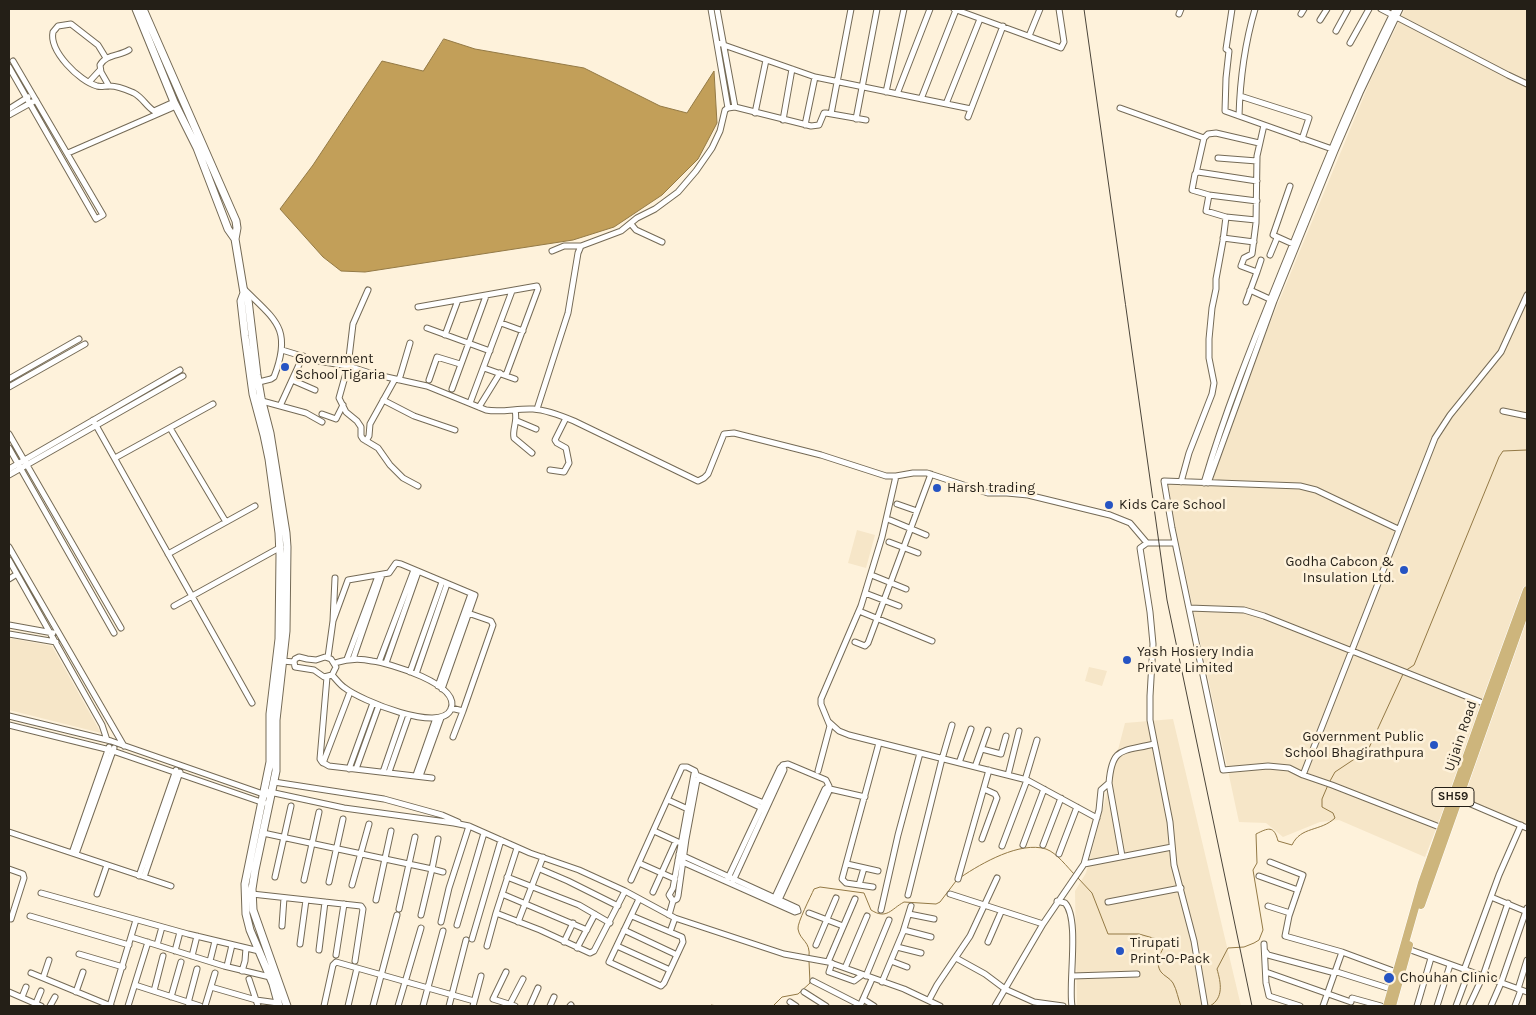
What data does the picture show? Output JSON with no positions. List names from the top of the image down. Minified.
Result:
{"streets":{"main road":["Ujjain Road","SH59"]},"places":["Government School Tigaria","Harsh trading","Kids Care School","Godha Cabcon & Insulation Ltd.","Yash Hosiery India Private Limited","Government Public School Bhagirathpura","Tirupati Print-O-Pack","Chouhan Clinic"]}
